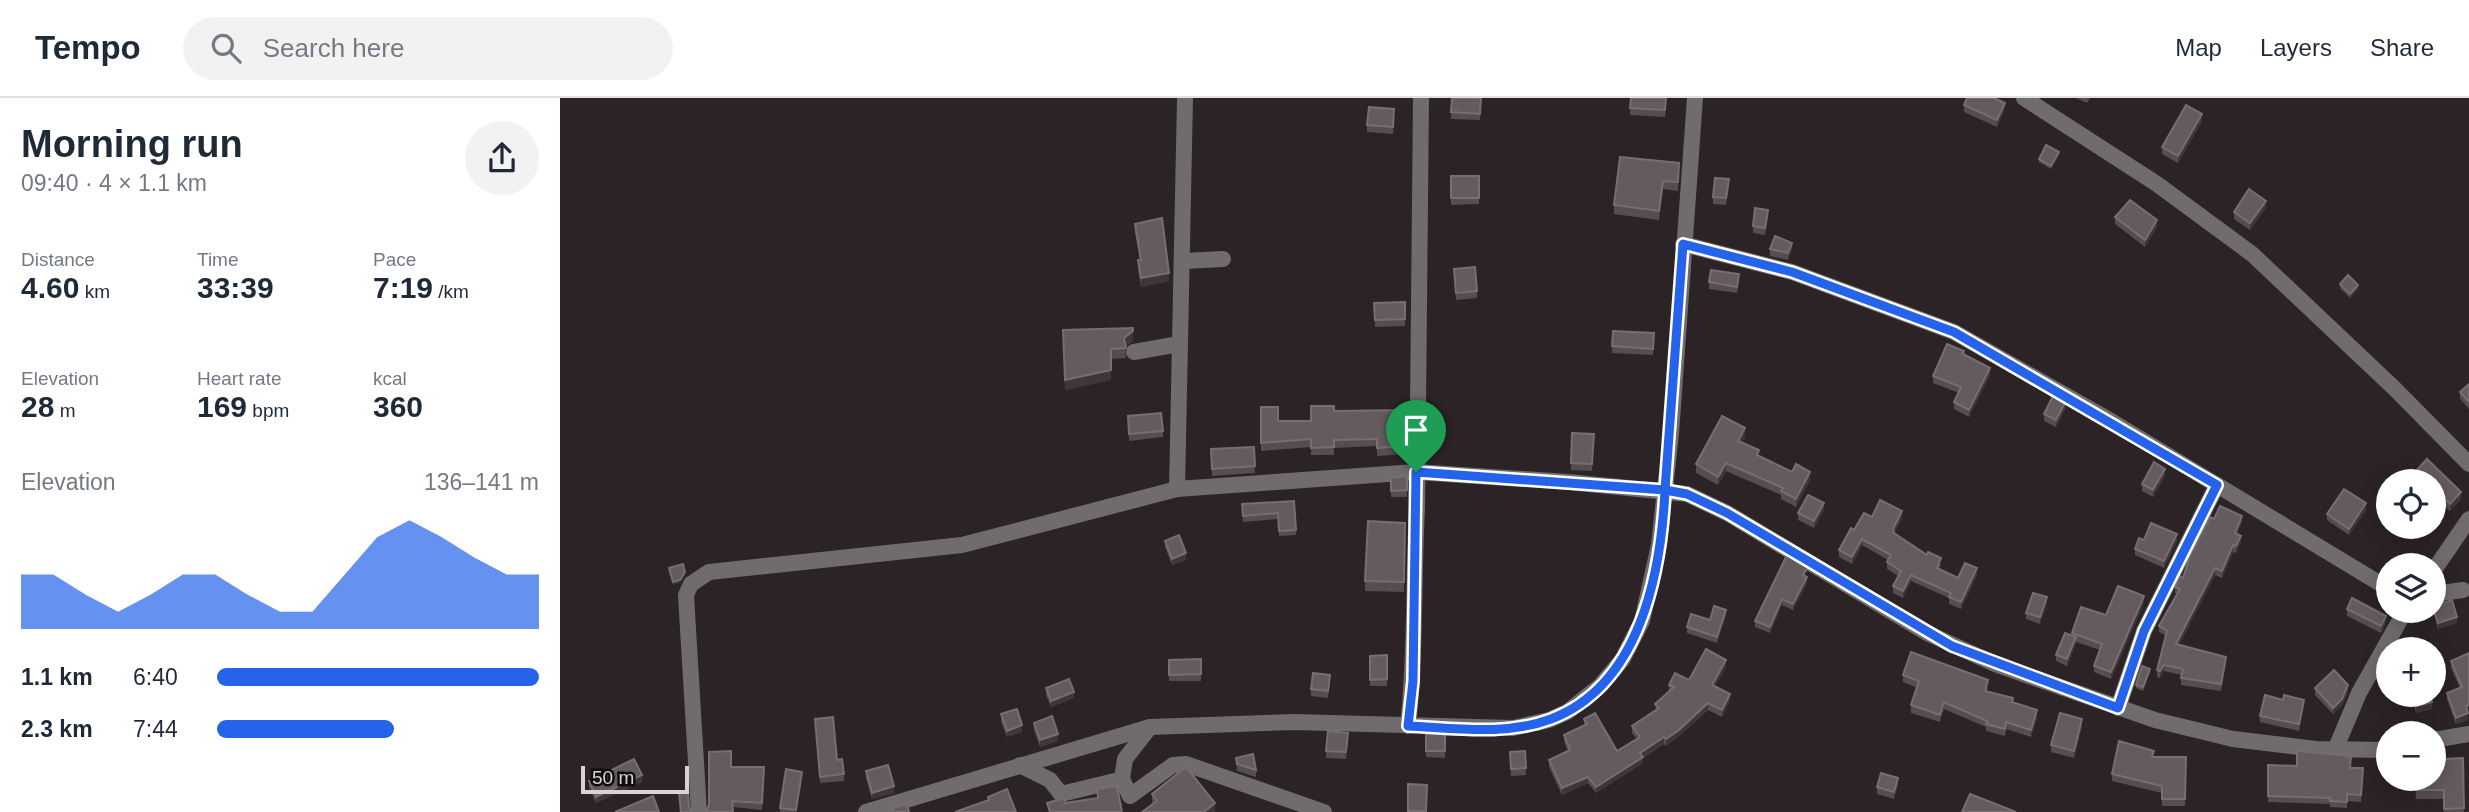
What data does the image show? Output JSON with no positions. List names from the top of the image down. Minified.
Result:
{"scale_bar":"50 m","page":{"header":"Tempo","search":"Search here","nav":["Map","Layers","Share"],"heading":["Morning run","09:40 · 4 × 1.1 km"],"stats":[["Distance","4.60 km"],["Time","33:39"],["Pace","7:19 /km"],["Elevation","28 m"],["Heart rate","169 bpm"],["kcal","360"]],"chart":["Elevation","136–141 m"],"map_buttons":["+","−"],"list":[{"name":"1.1 km","note":"6:40"},{"name":"2.3 km","note":"7:44"}],"scale":"50 m"}}
